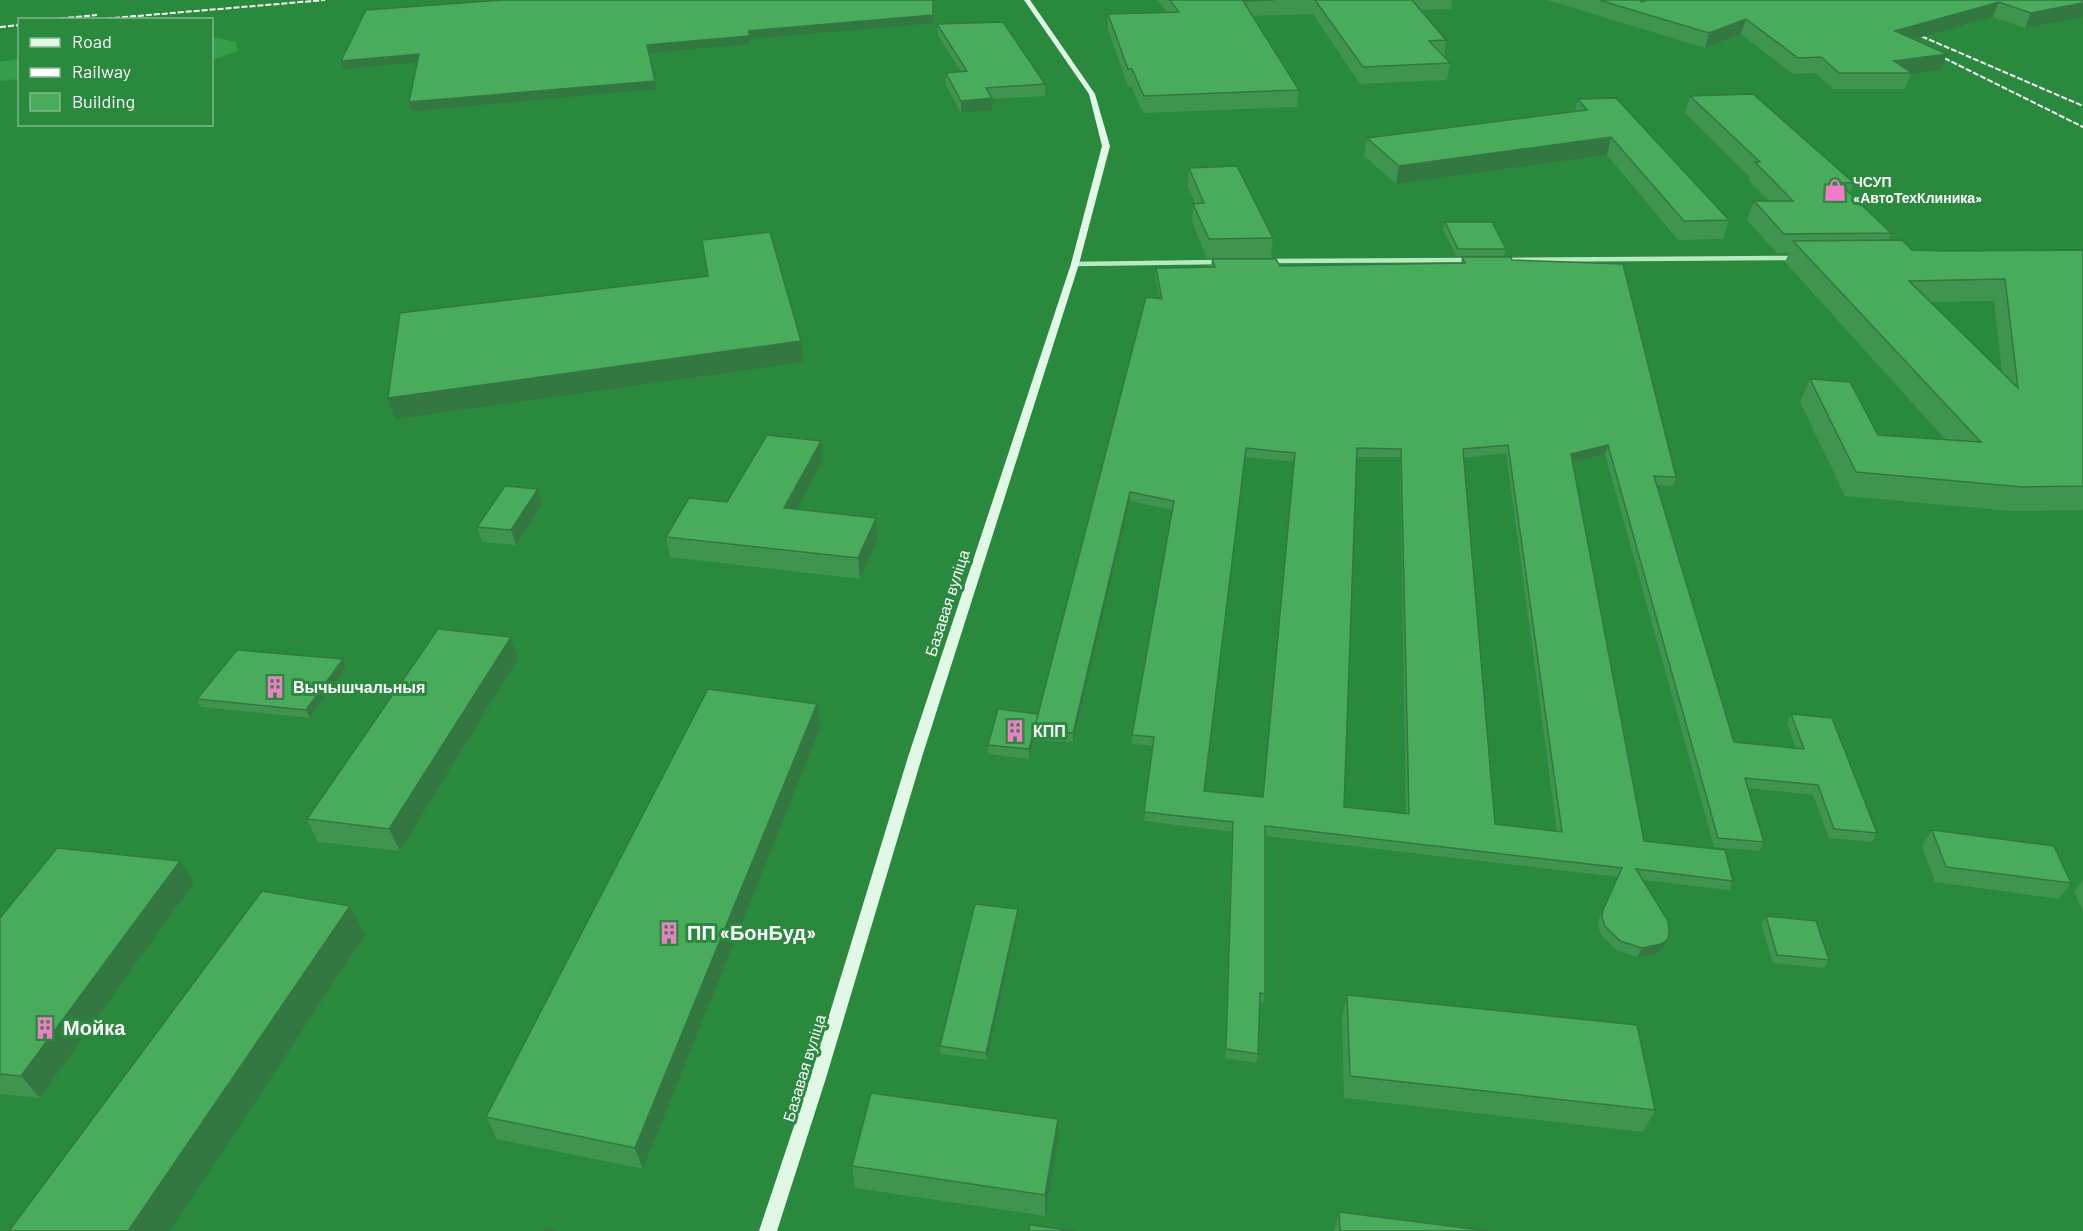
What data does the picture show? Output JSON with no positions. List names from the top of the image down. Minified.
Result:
{"streets":{"street":["Базавая вуліца"]},"places":{"shop":["ЧСУП «АвтоТехКлиника»"],"building":["Вычышчальныя","КПП","ПП «БонБуд»","Мойка"]},"legend":["Road","Railway","Building"]}
